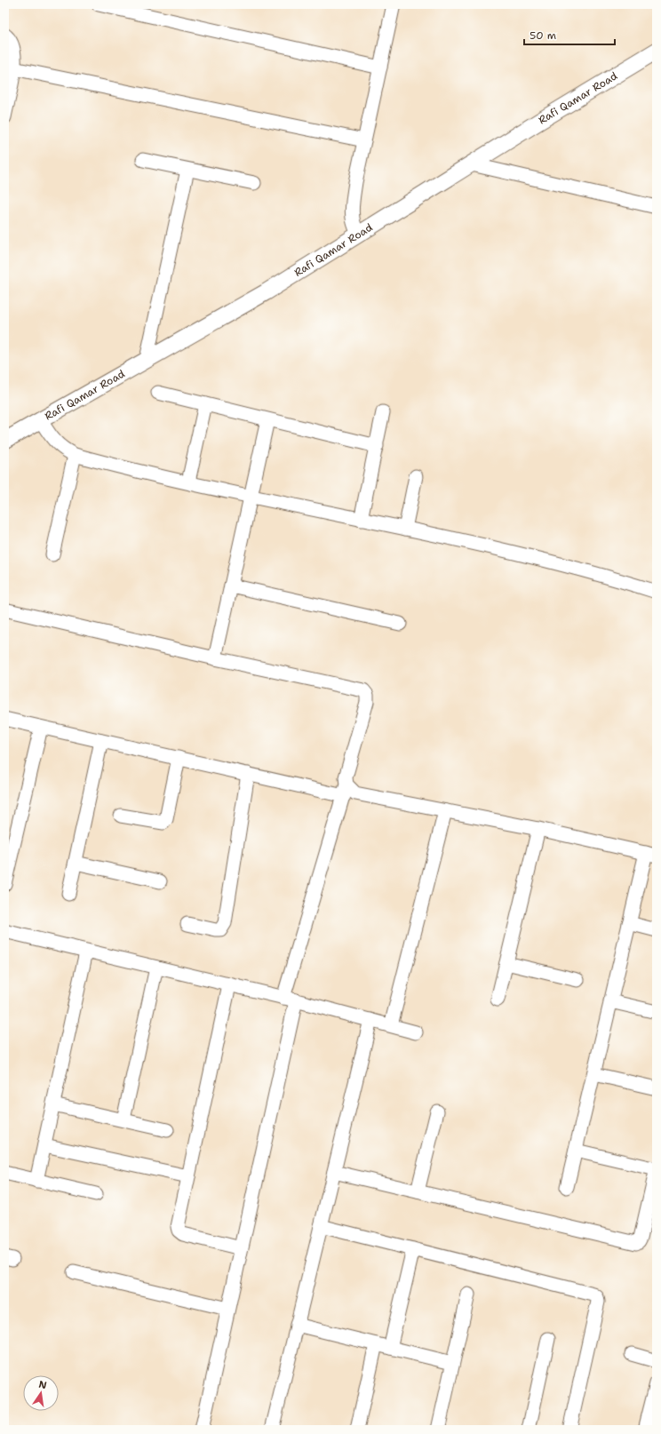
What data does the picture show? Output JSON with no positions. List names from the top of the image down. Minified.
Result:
{"streets":{"street":["Rafi Qamar Road"]},"scale_bar":"50 m","north":"top"}
